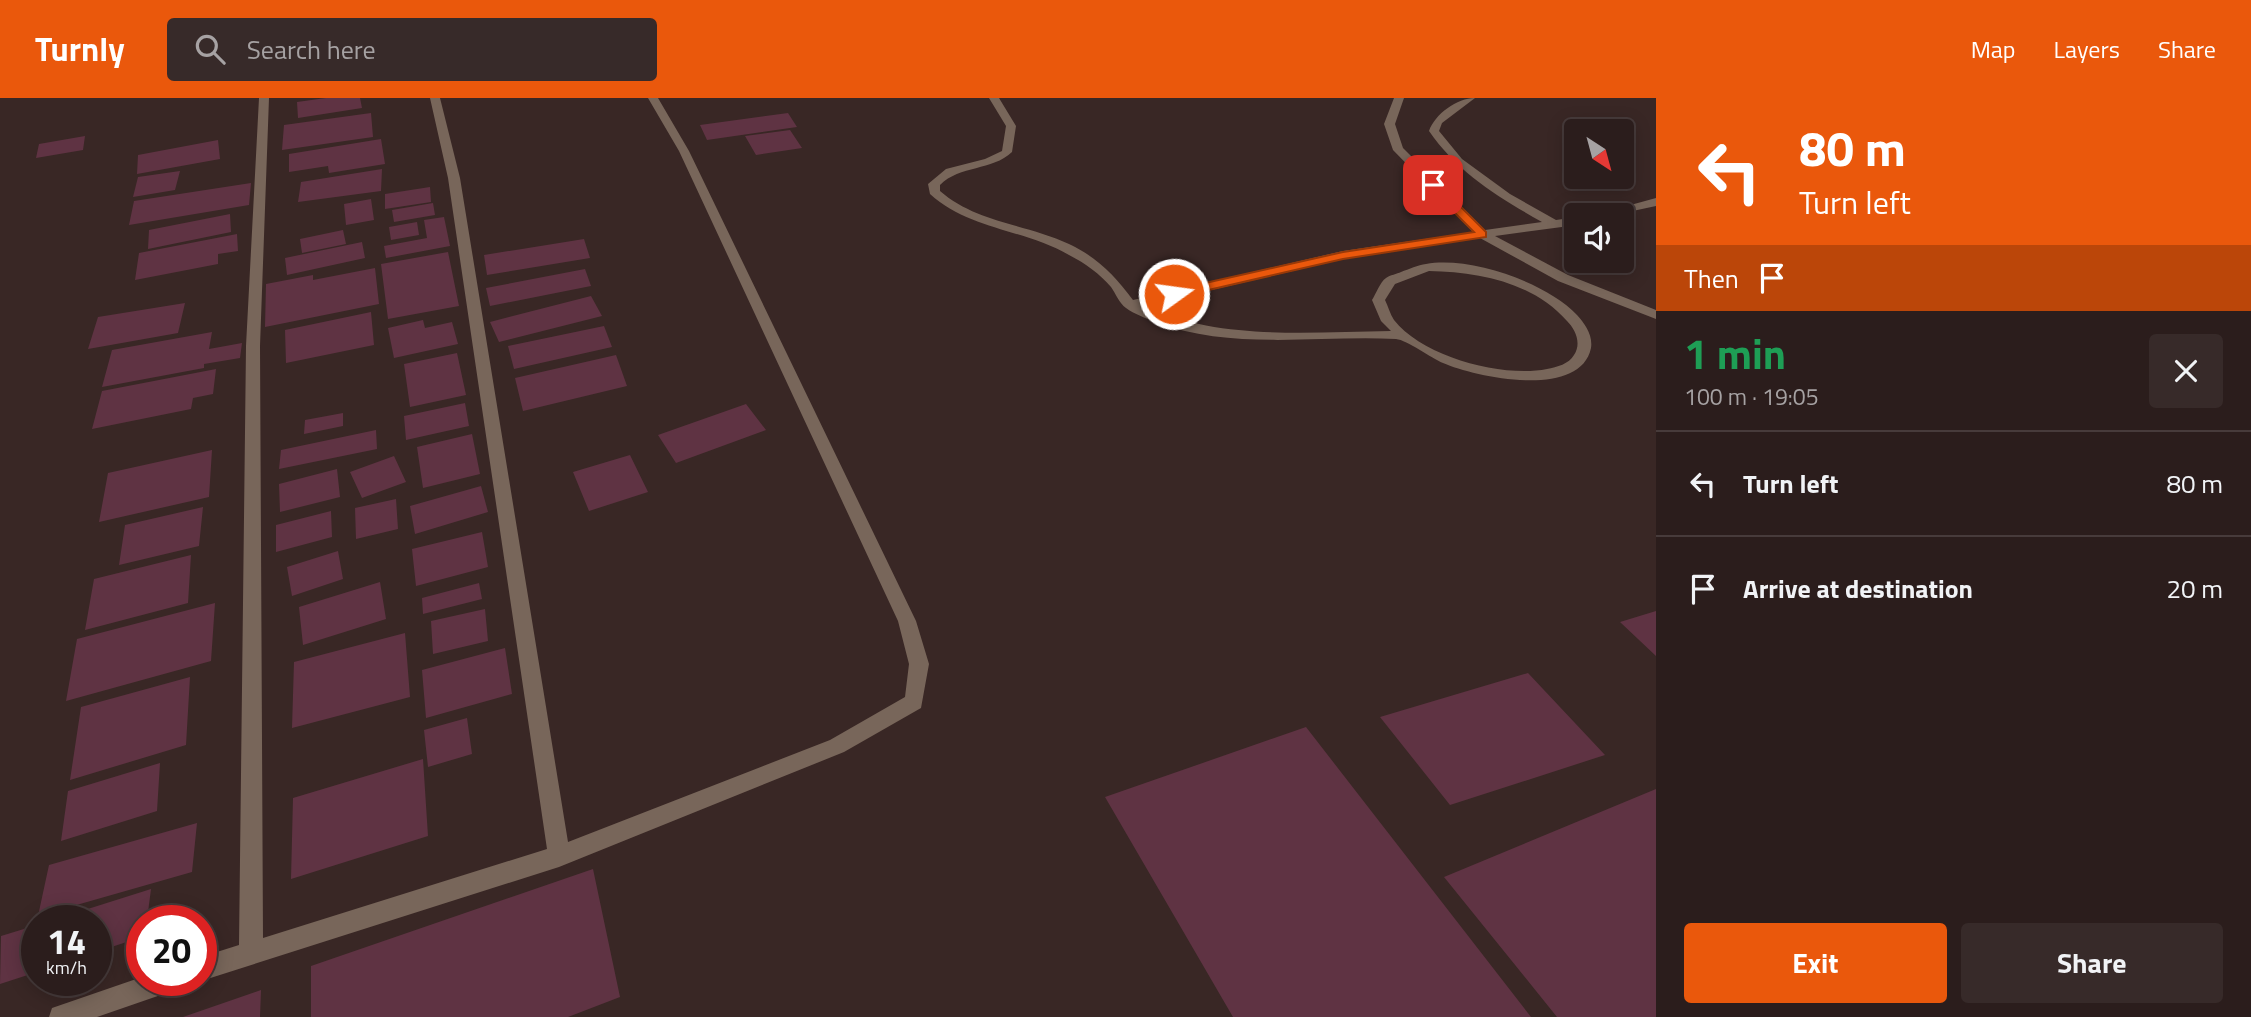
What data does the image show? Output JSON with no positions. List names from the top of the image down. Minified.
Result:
{"north":"bottom right","page":{"header":"Turnly","search":"Search here","nav":["Map","Layers","Share"],"turn":["80 m","Turn left"],"then":"Then","heading":["1 min","100 m · 19:05"],"list":[{"name":"Turn left","value":"80 m"},{"name":"Arrive at destination","value":"20 m"}],"speed":"14 km/h","limit":"20","buttons":["Exit","Share"]}}
